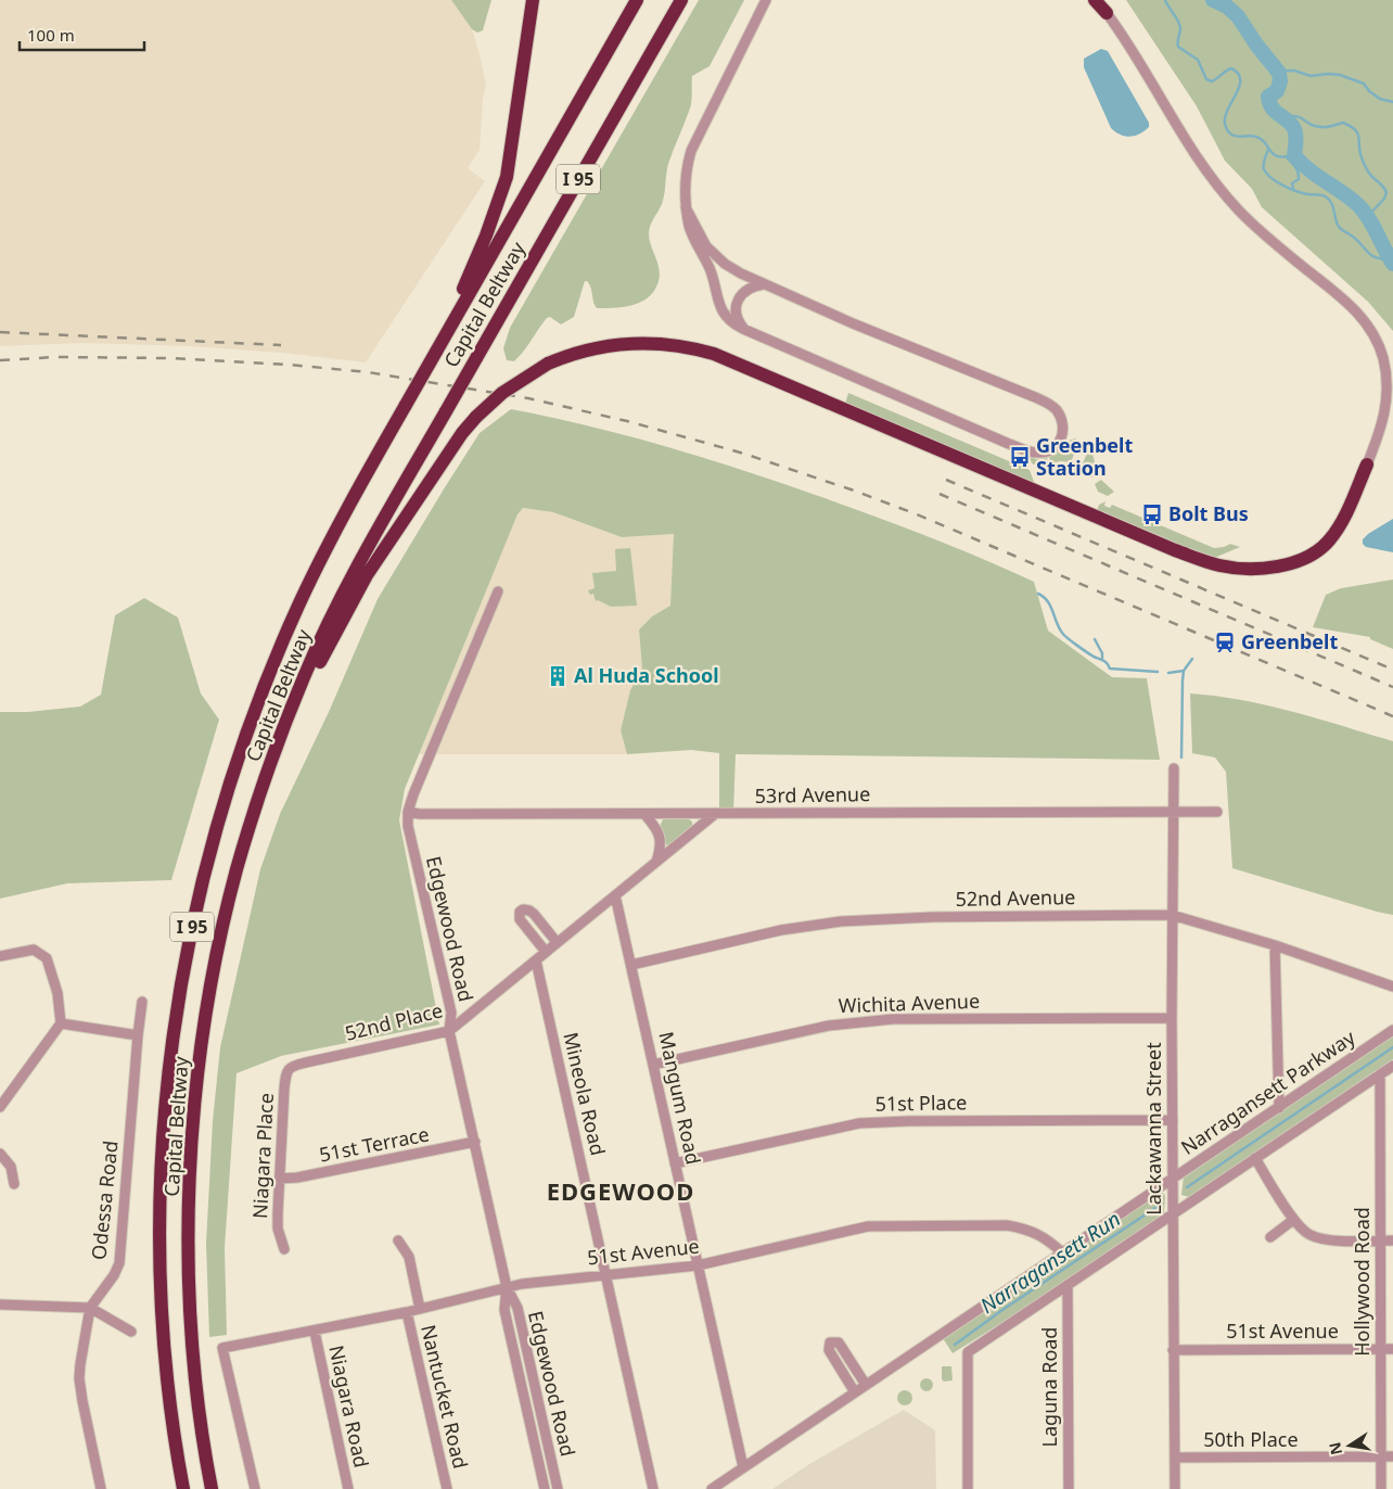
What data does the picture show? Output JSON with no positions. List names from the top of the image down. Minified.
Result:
{"streets":{"highway":["I 95","Capital Beltway"],"street":["53rd Avenue","52nd Avenue","Edgewood Road","Wichita Avenue","52nd Place","Narragansett Parkway","Mineola Road","Mangum Road","51st Place","Lackawanna Street","51st Terrace","Niagara Place","Odessa Road","51st Avenue","Hollywood Road","Laguna Road","Nantucket Road","Niagara Road","50th Place"]},"crossings":[["53rd Avenue","Edgewood Road"],["53rd Avenue","52nd Place"],["53rd Avenue","Lackawanna Street"],["52nd Avenue","Mangum Road"],["52nd Avenue","Lackawanna Street"],["Edgewood Road","52nd Place"],["Edgewood Road","51st Terrace"],["Edgewood Road","51st Avenue"],["Wichita Avenue","Mangum Road"],["Wichita Avenue","Lackawanna Street"],["52nd Place","Mineola Road"],["52nd Place","Mangum Road"],["52nd Place","Niagara Place"],["Narragansett Parkway","Mangum Road"],["Narragansett Parkway","Lackawanna Street"],["Narragansett Parkway","51st Avenue"],["Mineola Road","51st Avenue"],["Mangum Road","51st Place"],["Mangum Road","51st Avenue"],["51st Place","Lackawanna Street"],["Lackawanna Street","51st Avenue"],["Lackawanna Street","50th Place"],["51st Terrace","Niagara Place"],["51st Avenue","Hollywood Road"],["51st Avenue","Nantucket Road"],["51st Avenue","Niagara Road"],["Hollywood Road","50th Place"]],"districts":["EDGEWOOD"],"water":["Narragansett Run"],"places":{"bus stop":["Greenbelt Station","Bolt Bus"],"station":["Greenbelt"],"building":["Al Huda School"]},"scale_bar":"100 m","north":"left"}
